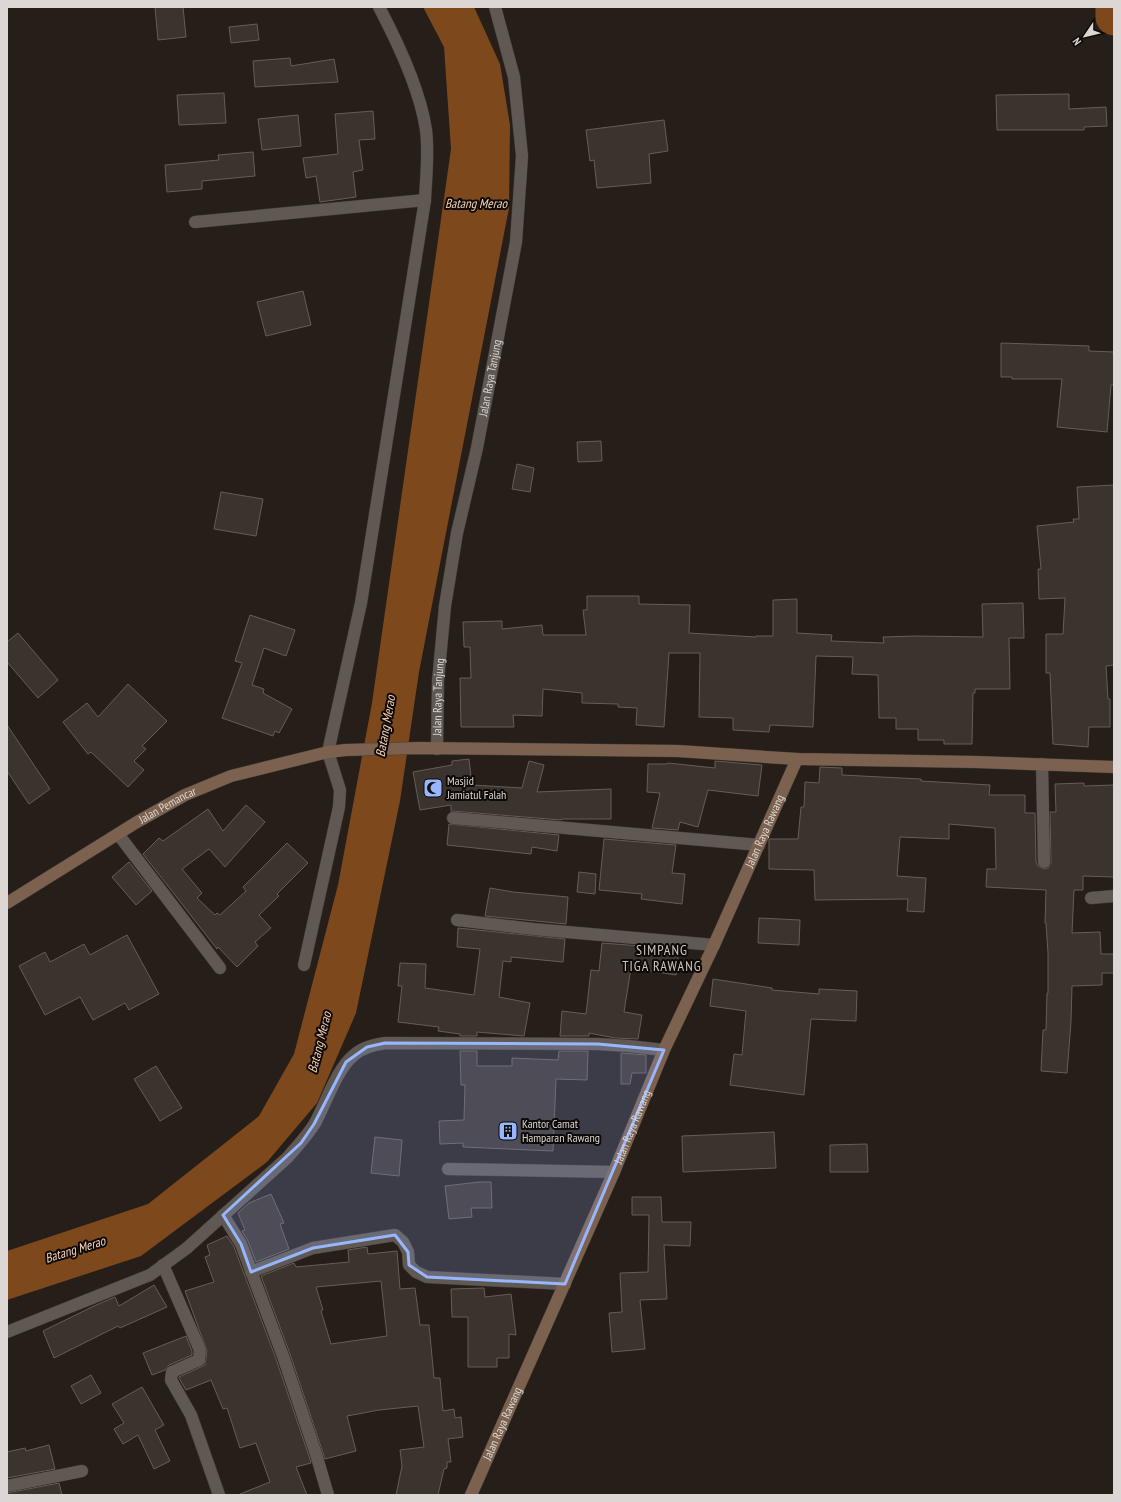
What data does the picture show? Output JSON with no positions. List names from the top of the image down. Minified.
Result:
{"streets":{"main road":["Jalan Pemancar","Jalan Raya Rawang"],"street":["Jalan Raya Tanjung"]},"crossings":[["Jalan Raya Tanjung","Jalan Pemancar"],["Jalan Pemancar","Jalan Raya Rawang"]],"districts":["SIMPANG TIGA RAWANG"],"water":["Batang Merao"],"places":{"mosque":["Masjid Jamiatul Falah"],"building":["Kantor Camat Hamparan Rawang"]},"north":"bottom left"}
